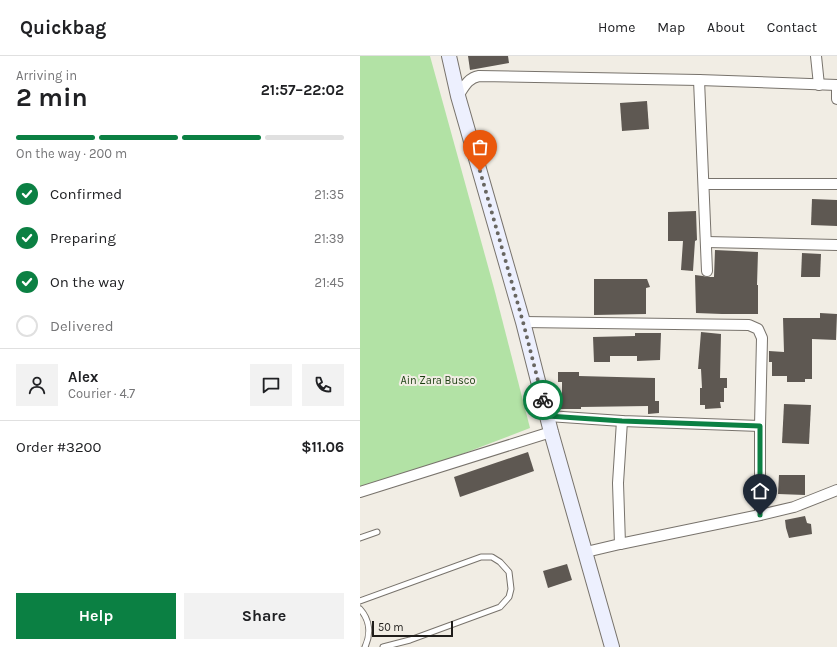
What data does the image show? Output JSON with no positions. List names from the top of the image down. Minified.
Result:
{"parks":["Ain Zara Busco"],"scale_bar":"50 m","page":{"header":"Quickbag","nav":["Home","Map","About","Contact"],"heading":["2 min","Arriving in","21:57–22:02"],"panel":["Alex","Courier · 4.7","Order #3200","$11.06"],"bar":"On the way · 200 m","list":[["Confirmed","21:35"],["Preparing","21:39"],["On the way","21:45"],"Delivered"],"buttons":["Help","Share"],"scale":"50 m"}}
